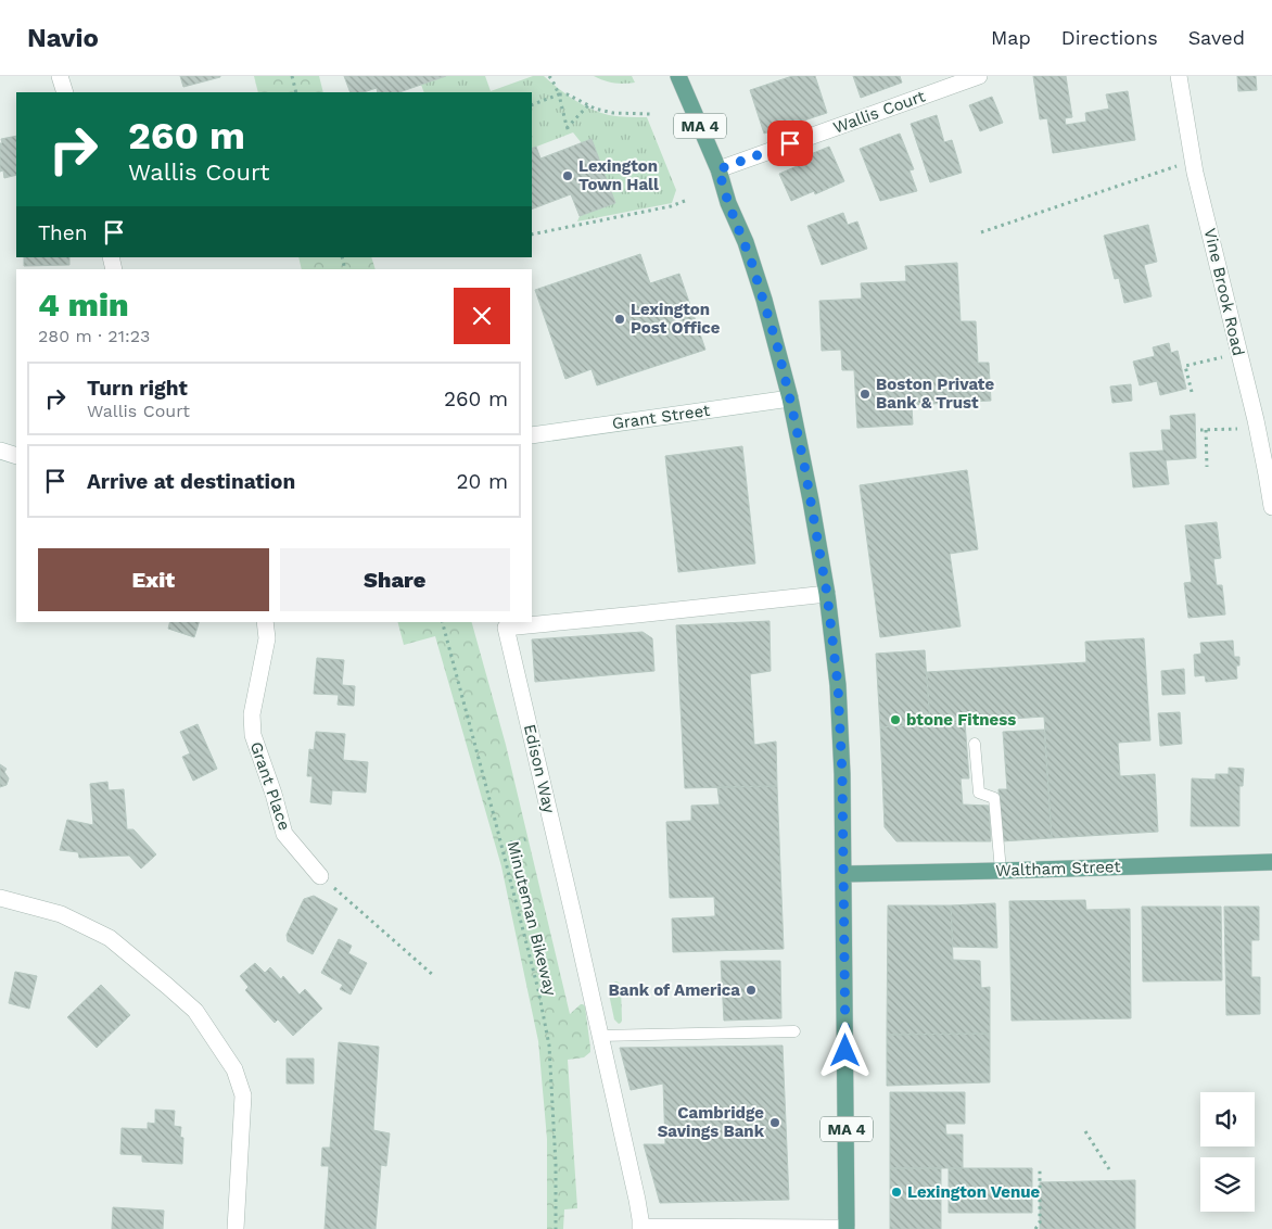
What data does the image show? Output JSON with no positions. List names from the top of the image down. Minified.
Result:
{"streets":{"main road":["MA 4","Waltham Street"],"street":["Wallis Court","Vine Brook Road","Grant Street","Edison Way","Grant Place"],"path":["Minuteman Bikeway"]},"crossings":[["Wallis Court","MA 4"],["MA 4","Grant Street"],["MA 4","Edison Way"],["MA 4","Waltham Street"]],"places":["Lexington Town Hall","Lexington Post Office","Boston Private Bank & Trust","btone Fitness","Bank of America","Cambridge Savings Bank","Lexington Venue"],"page":{"header":"Navio","nav":["Map","Directions","Saved"],"turn":["260 m","Wallis Court"],"then":"Then","heading":["4 min","280 m · 21:23"],"list":[{"name":"Turn right","note":"Wallis Court","value":"260 m"},{"name":"Arrive at destination","value":"20 m"}],"buttons":["Exit","Share"]}}
